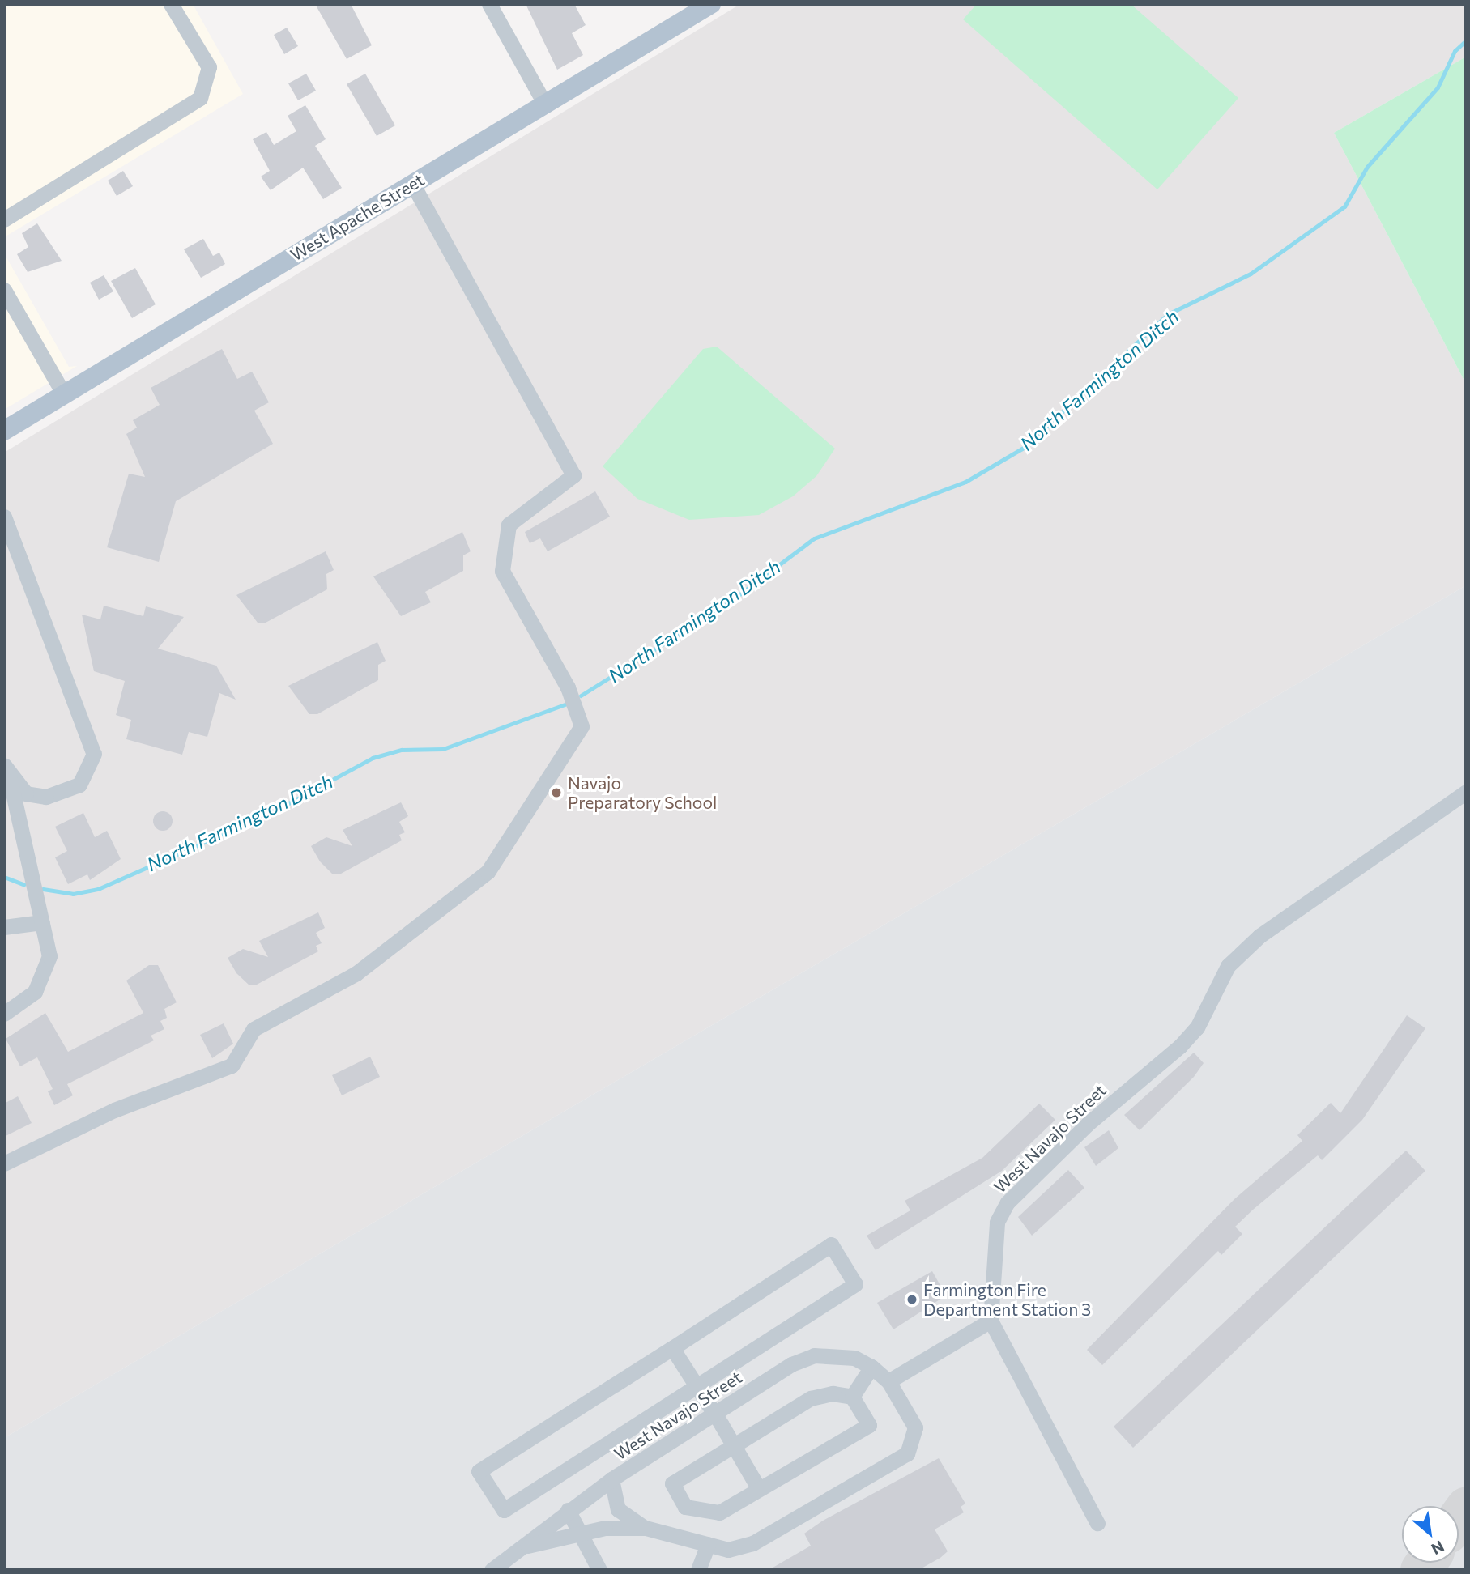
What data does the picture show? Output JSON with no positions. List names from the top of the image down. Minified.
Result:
{"streets":{"main road":["West Apache Street"],"street":["West Navajo Street"]},"water":["North Farmington Ditch"],"places":["Navajo Preparatory School","Farmington Fire Department Station 3"],"north":"bottom right"}
